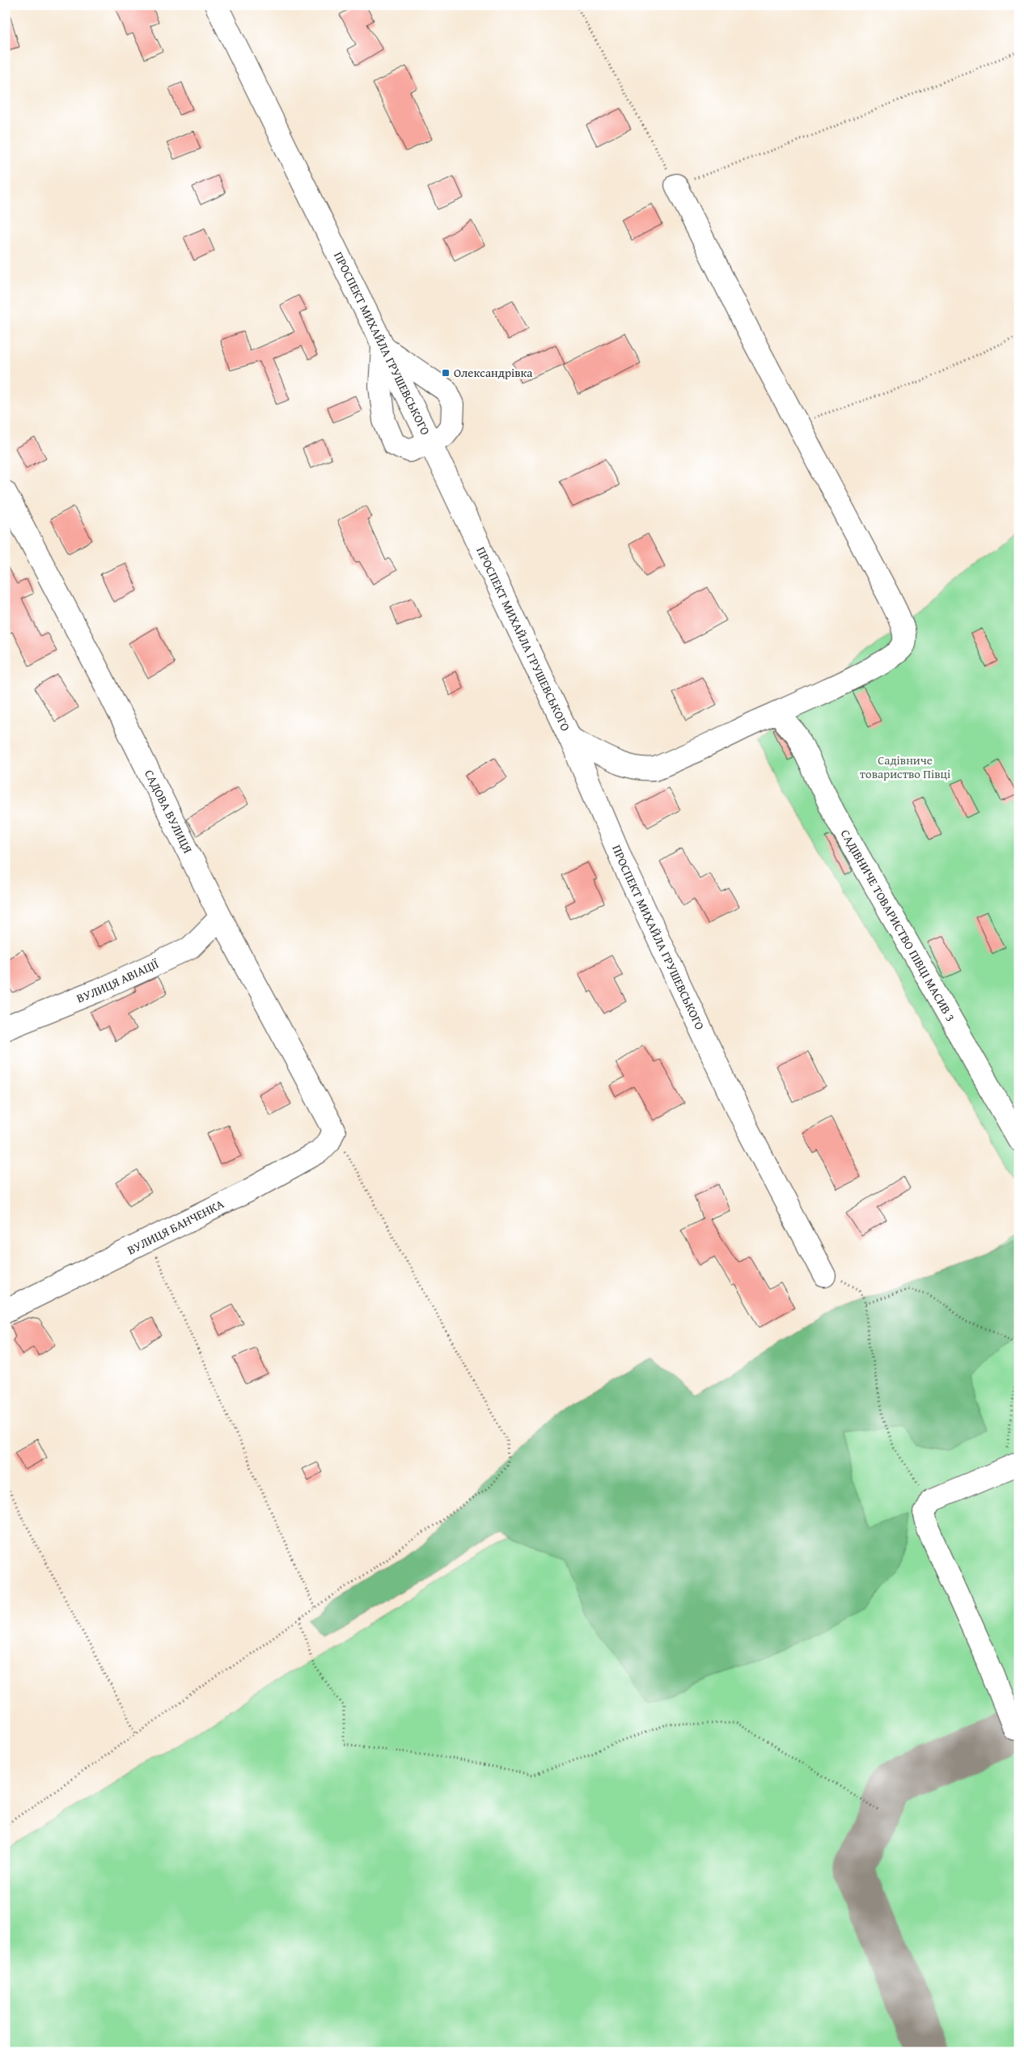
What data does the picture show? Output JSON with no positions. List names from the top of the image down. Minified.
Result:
{"streets":{"street":["ПРОСПЕКТ МИХАЙЛА ГРУШЕВСЬКОГО","САДОВА ВУЛИЦЯ","САДІВНИЧЕ ТОВАРИСТВО ПІВЦІ МАСИВ 3","ВУЛИЦЯ АВІАЦІЇ","ВУЛИЦЯ БАНЧЕНКА"]},"crossings":[["САДОВА ВУЛИЦЯ","ВУЛИЦЯ АВІАЦІЇ"],["САДОВА ВУЛИЦЯ","ВУЛИЦЯ БАНЧЕНКА"]],"parks":["Садівниче товариство Півці"],"places":{"transit":["Олександрівка"]}}
